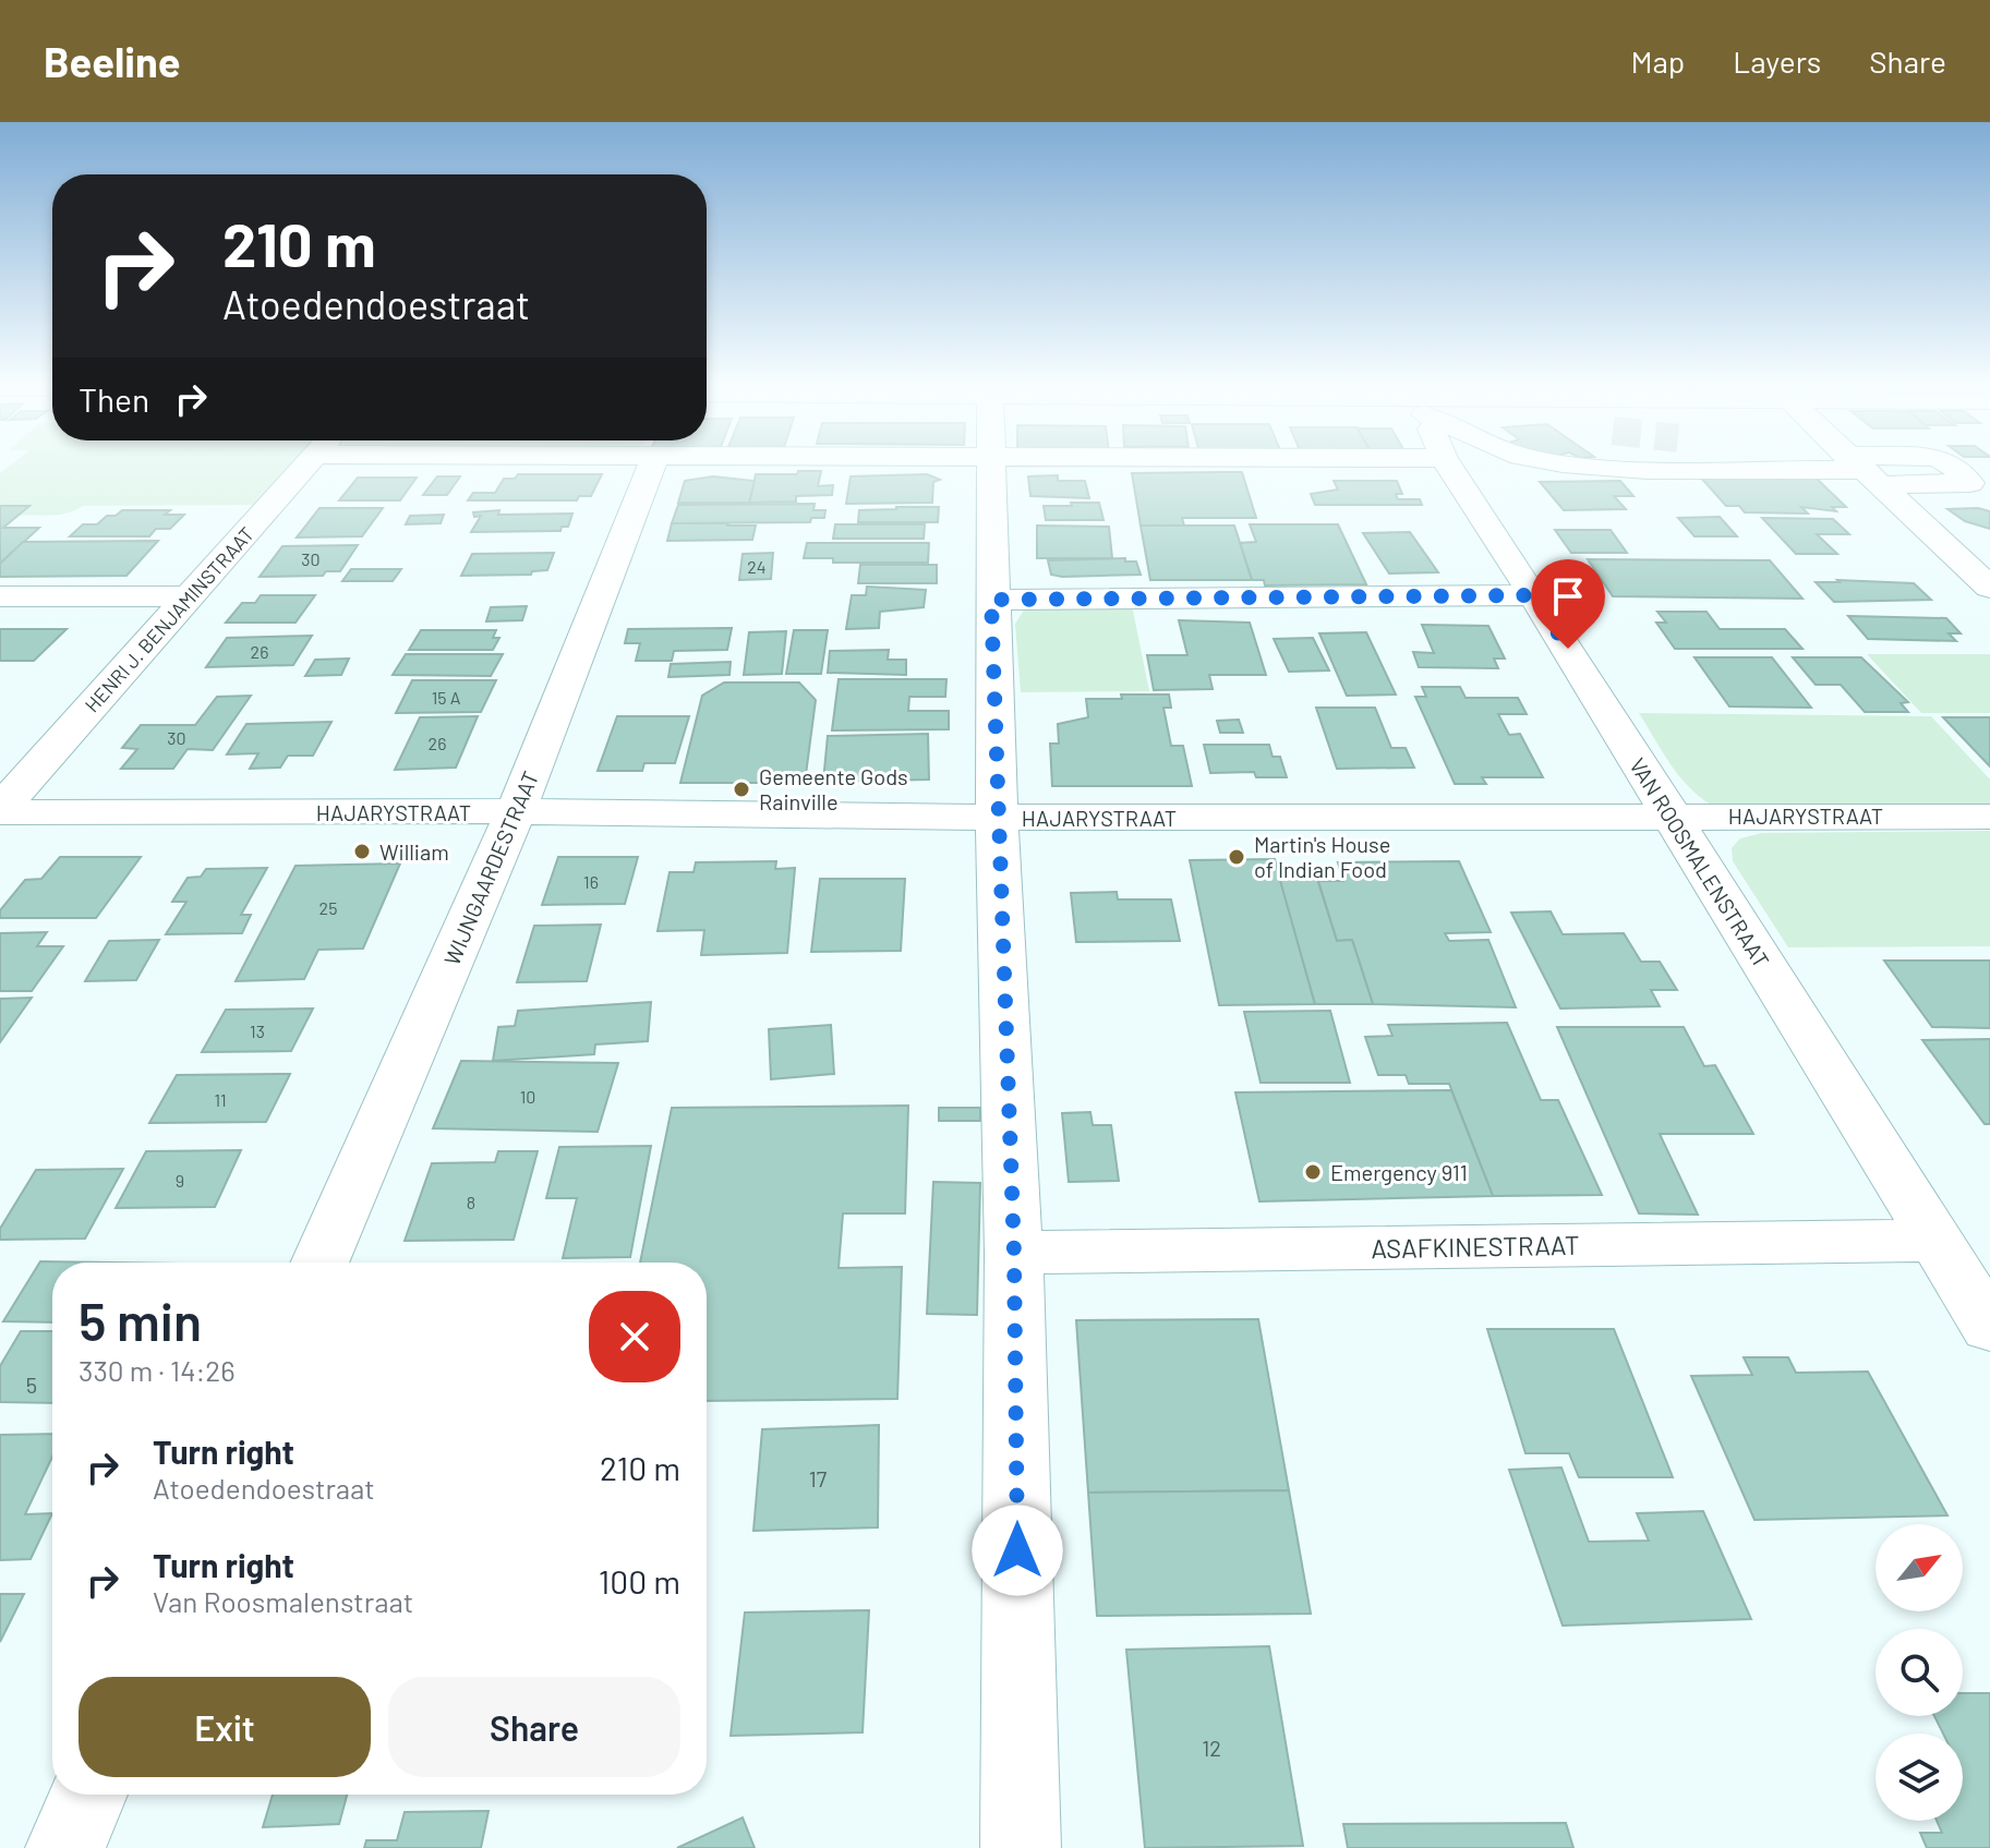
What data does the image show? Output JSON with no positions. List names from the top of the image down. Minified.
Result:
{"streets":{"street":["HENRI J. BENJAMINSTRAAT","HAJARYSTRAAT","VAN ROOSMALENSTRAAT","WIJNGAARDESTRAAT","ASAFKINESTRAAT"]},"crossings":[["HENRI J. BENJAMINSTRAAT","HAJARYSTRAAT"],["HAJARYSTRAAT","VAN ROOSMALENSTRAAT"],["HAJARYSTRAAT","WIJNGAARDESTRAAT"],["VAN ROOSMALENSTRAAT","ASAFKINESTRAAT"]],"places":["Gemeente Gods Rainville","William","Martin's House of Indian Food","Emergency 911"],"house_numbers":["30","24","26","15 A","30","26","16","25","13","10","11","9","8","5","17","12"],"north":"top right","page":{"header":"Beeline","nav":["Map","Layers","Share"],"turn":["210 m","Atoedendoestraat"],"then":"Then","heading":["5 min","330 m · 14:26"],"list":[{"name":"Turn right","note":"Atoedendoestraat","value":"210 m"},{"name":"Turn right","note":"Van Roosmalenstraat","value":"100 m"}],"buttons":["Exit","Share"]}}
